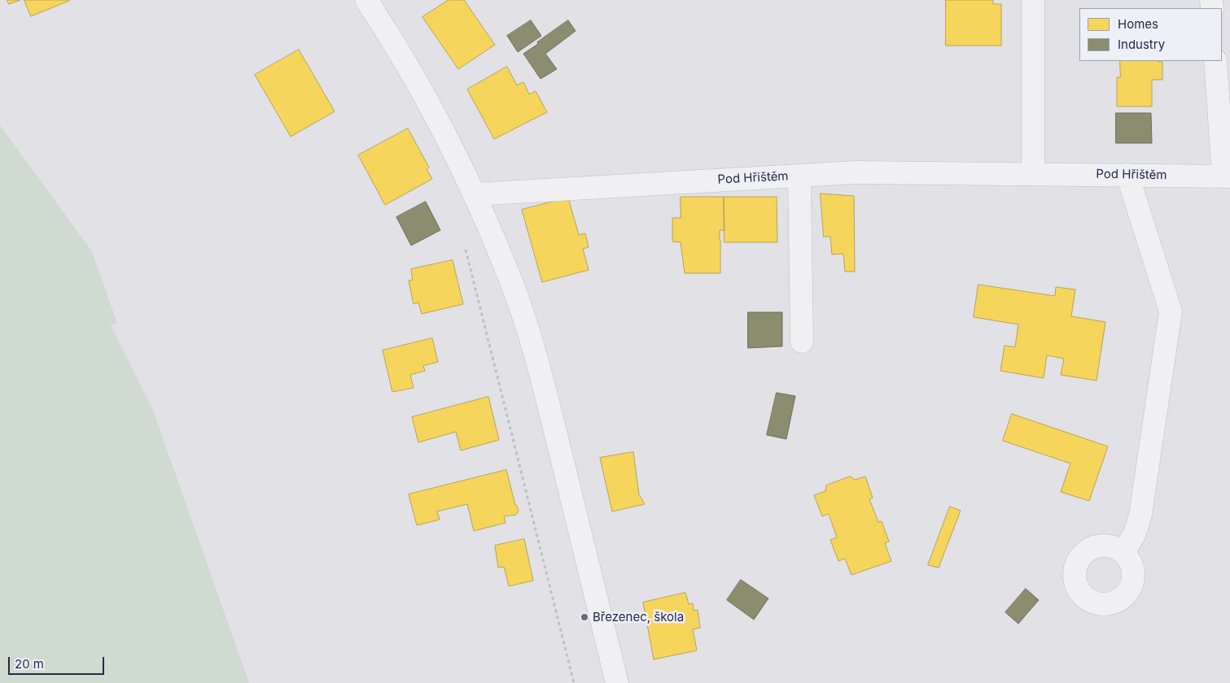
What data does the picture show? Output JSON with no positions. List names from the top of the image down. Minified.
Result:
{"streets":{"street":["Pod Hřištěm"]},"places":["Březenec, škola"],"legend":["Homes","Industry"],"scale_bar":"20 m"}
